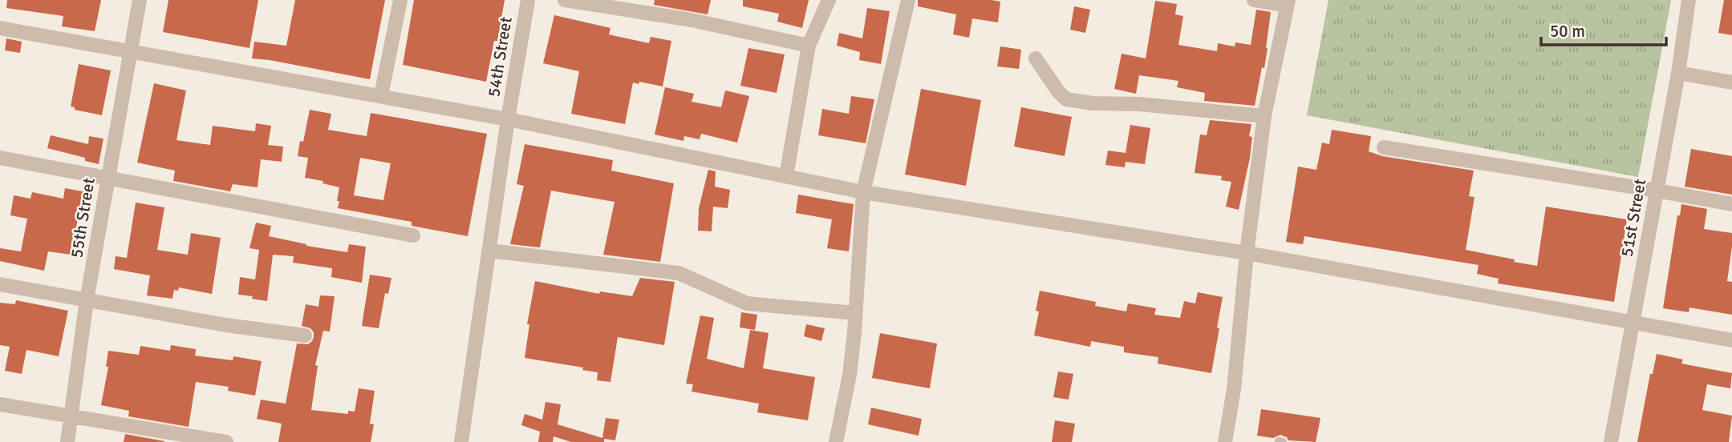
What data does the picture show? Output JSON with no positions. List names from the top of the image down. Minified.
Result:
{"streets":{"street":["54th Street","55th Street","51st Street"]},"scale_bar":"50 m"}
